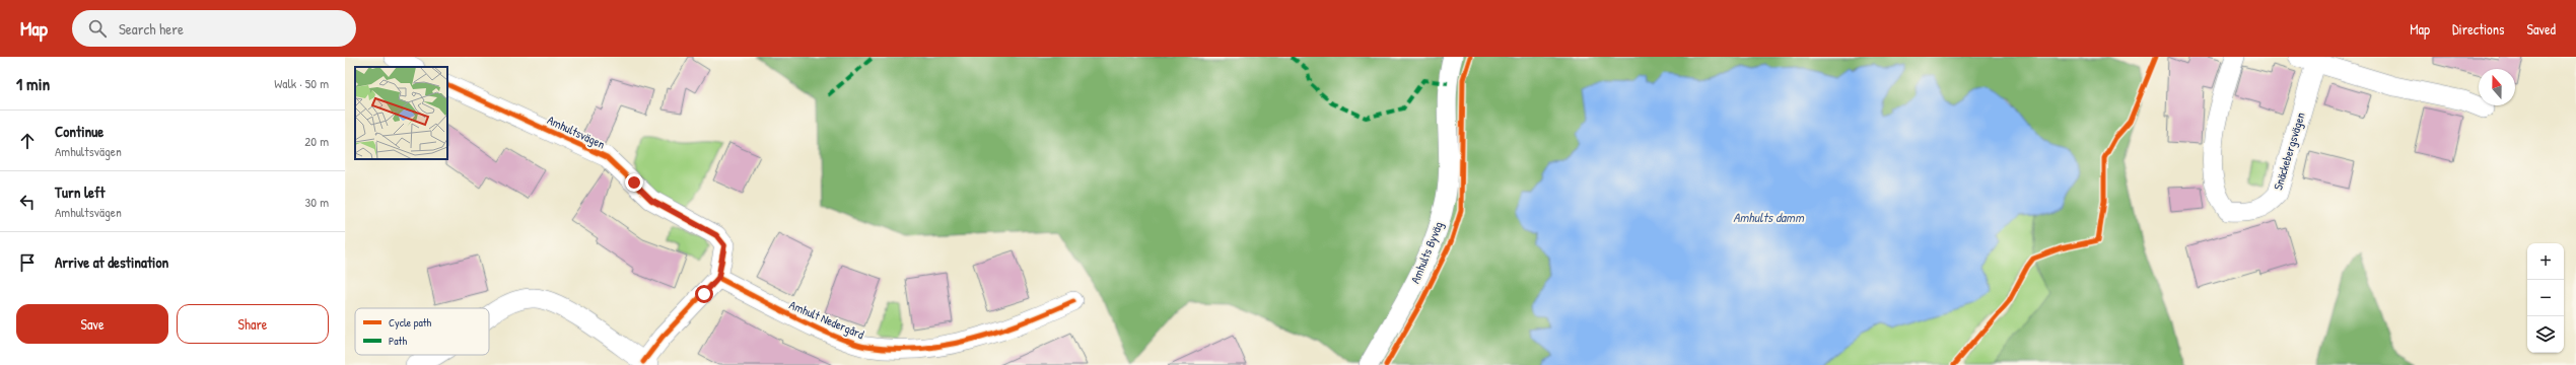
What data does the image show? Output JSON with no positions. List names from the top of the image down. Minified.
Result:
{"streets":{"street":["Amhultsvägen","Snäckebergsvägen","Amhults Byväg","Amhult Nedergård"]},"crossings":[["Amhultsvägen","Amhult Nedergård"]],"water":["Amhults damm"],"legend":["Cycle path","Path"],"north":"top","page":{"header":"Map","search":"Search here","nav":["Map","Directions","Saved"],"heading":["1 min","Walk · 50 m"],"list":[["Continue","Amhultsvägen","20 m"],["Turn left","Amhultsvägen","30 m"],"Arrive at destination"],"map_buttons":["+","−"],"buttons":["Save","Share"]}}
